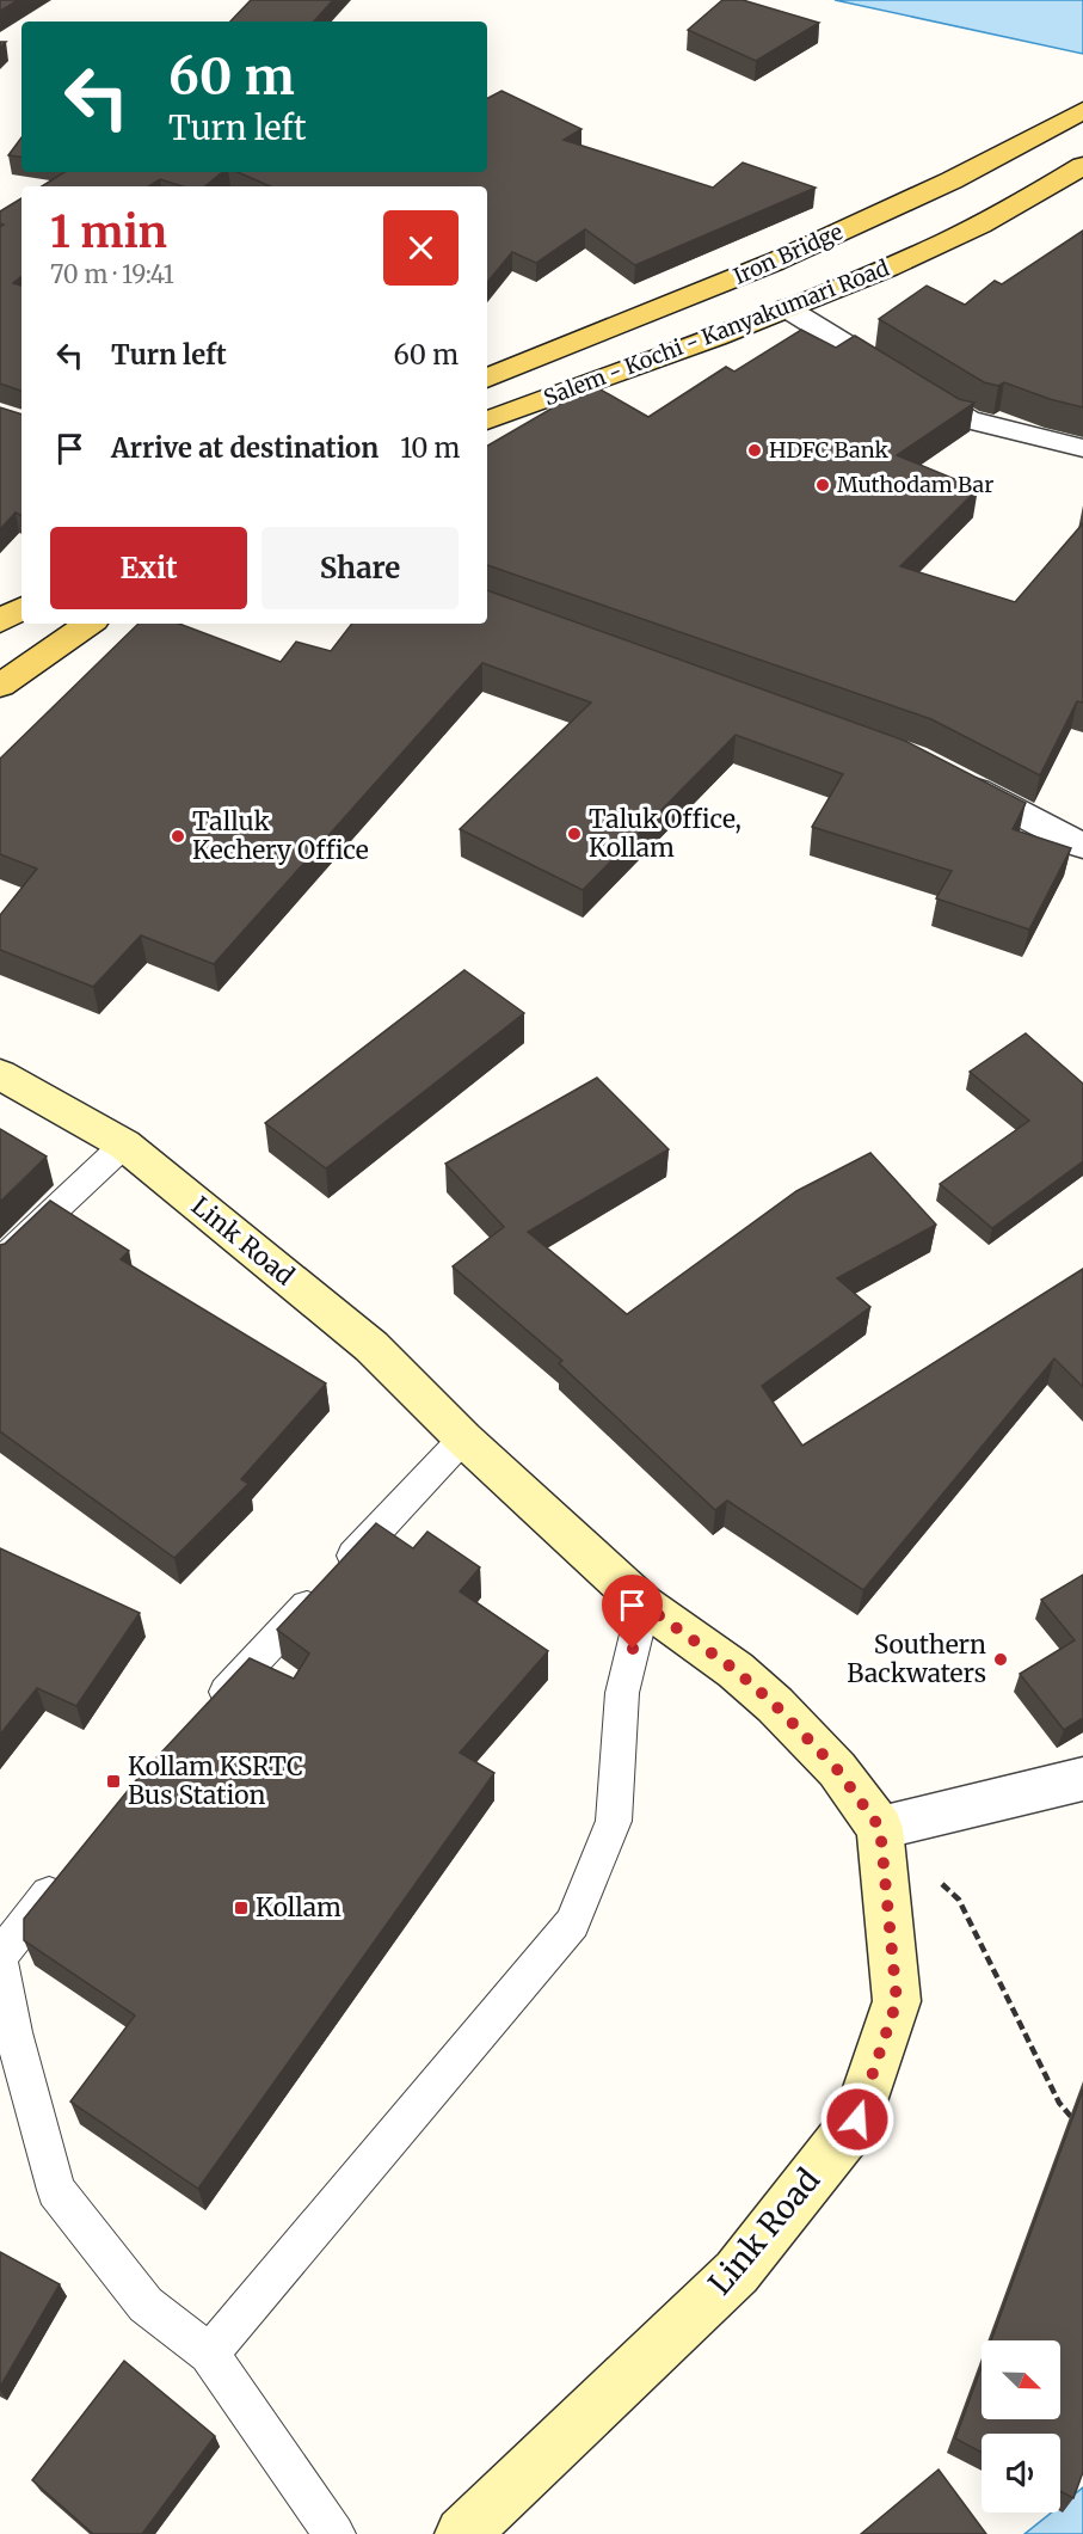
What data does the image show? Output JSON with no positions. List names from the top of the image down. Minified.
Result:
{"streets":{"main road":["Iron Bridge","Salem - Kochi - Kanyakumari Road","Link Road"]},"places":{"other":["HDFC Bank","Muthodam Bar","Taluk Office, Kollam","Talluk Kechery Office","Southern Backwaters"],"transit":["Kollam KSRTC Bus Station","Kollam"]},"north":"bottom right","page":{"turn":["60 m","Turn left"],"heading":["1 min","70 m · 19:41"],"list":[{"name":"Turn left","value":"60 m"},{"name":"Arrive at destination","value":"10 m"}],"buttons":["Exit","Share"]}}
